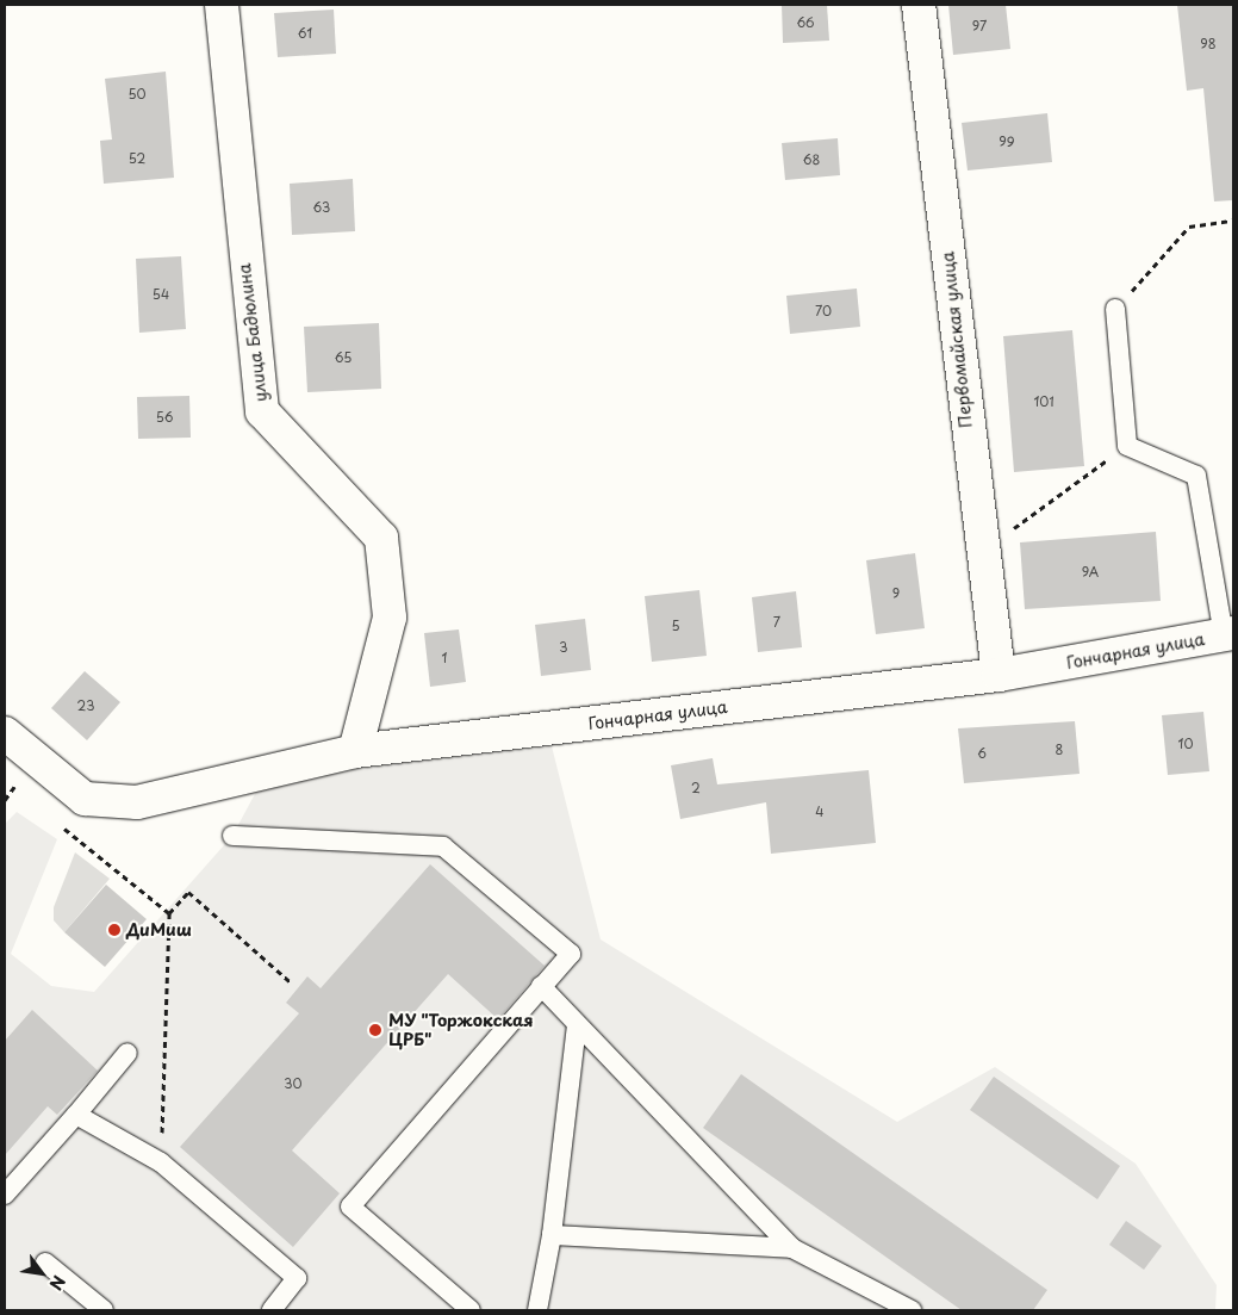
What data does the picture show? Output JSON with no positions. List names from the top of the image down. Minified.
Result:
{"streets":{"street":["улица Бадюлина","Первомайская улица","Гончарная улица"]},"crossings":[["улица Бадюлина","Гончарная улица"],["Первомайская улица","Гончарная улица"]],"places":["ДиМиш","МУ \"Торжокская ЦРБ\""],"house_numbers":["66","97","61","98","50","99","52","68","63","54","70","65","101","56","9А","9","7","5","3","1","23","10","8","6","2","4","30"],"north":"bottom right"}
